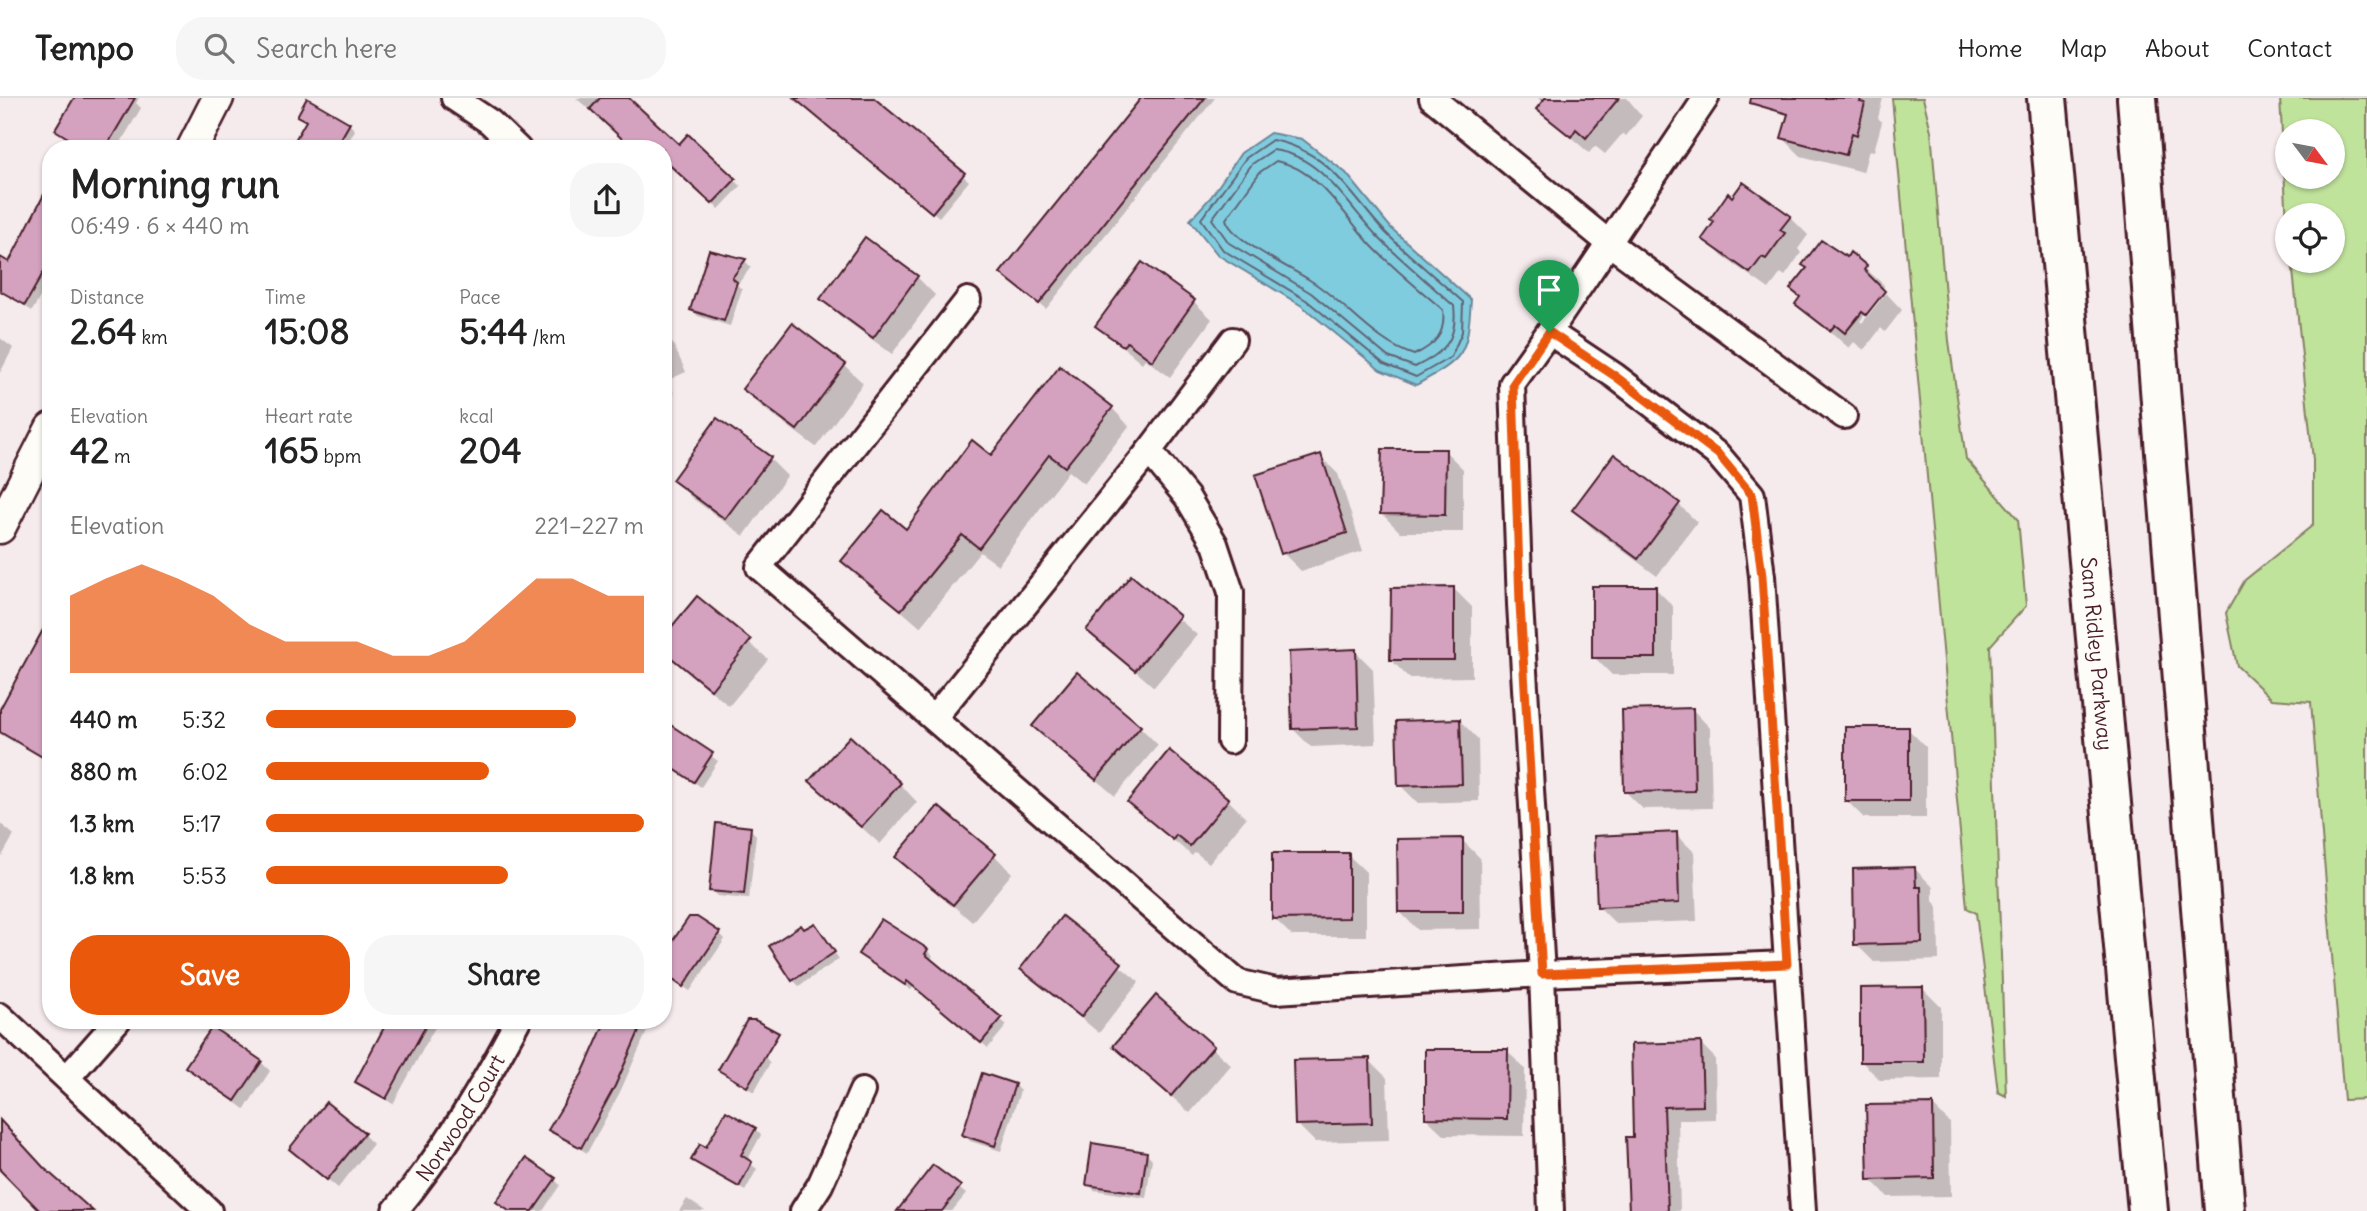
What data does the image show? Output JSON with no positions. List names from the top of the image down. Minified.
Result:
{"streets":{"main road":["Sam Ridley Parkway"],"street":["Norwood Court"]},"north":"bottom right","page":{"header":"Tempo","search":"Search here","nav":["Home","Map","About","Contact"],"heading":["Morning run","06:49 · 6 × 440 m"],"stats":[["Distance","2.64 km"],["Time","15:08"],["Pace","5:44 /km"],["Elevation","42 m"],["Heart rate","165 bpm"],["kcal","204"]],"chart":["Elevation","221–227 m"],"list":[{"name":"440 m","note":"5:32"},{"name":"880 m","note":"6:02"},{"name":"1.3 km","note":"5:17"},{"name":"1.8 km","note":"5:53"}],"buttons":["Save","Share"]}}
